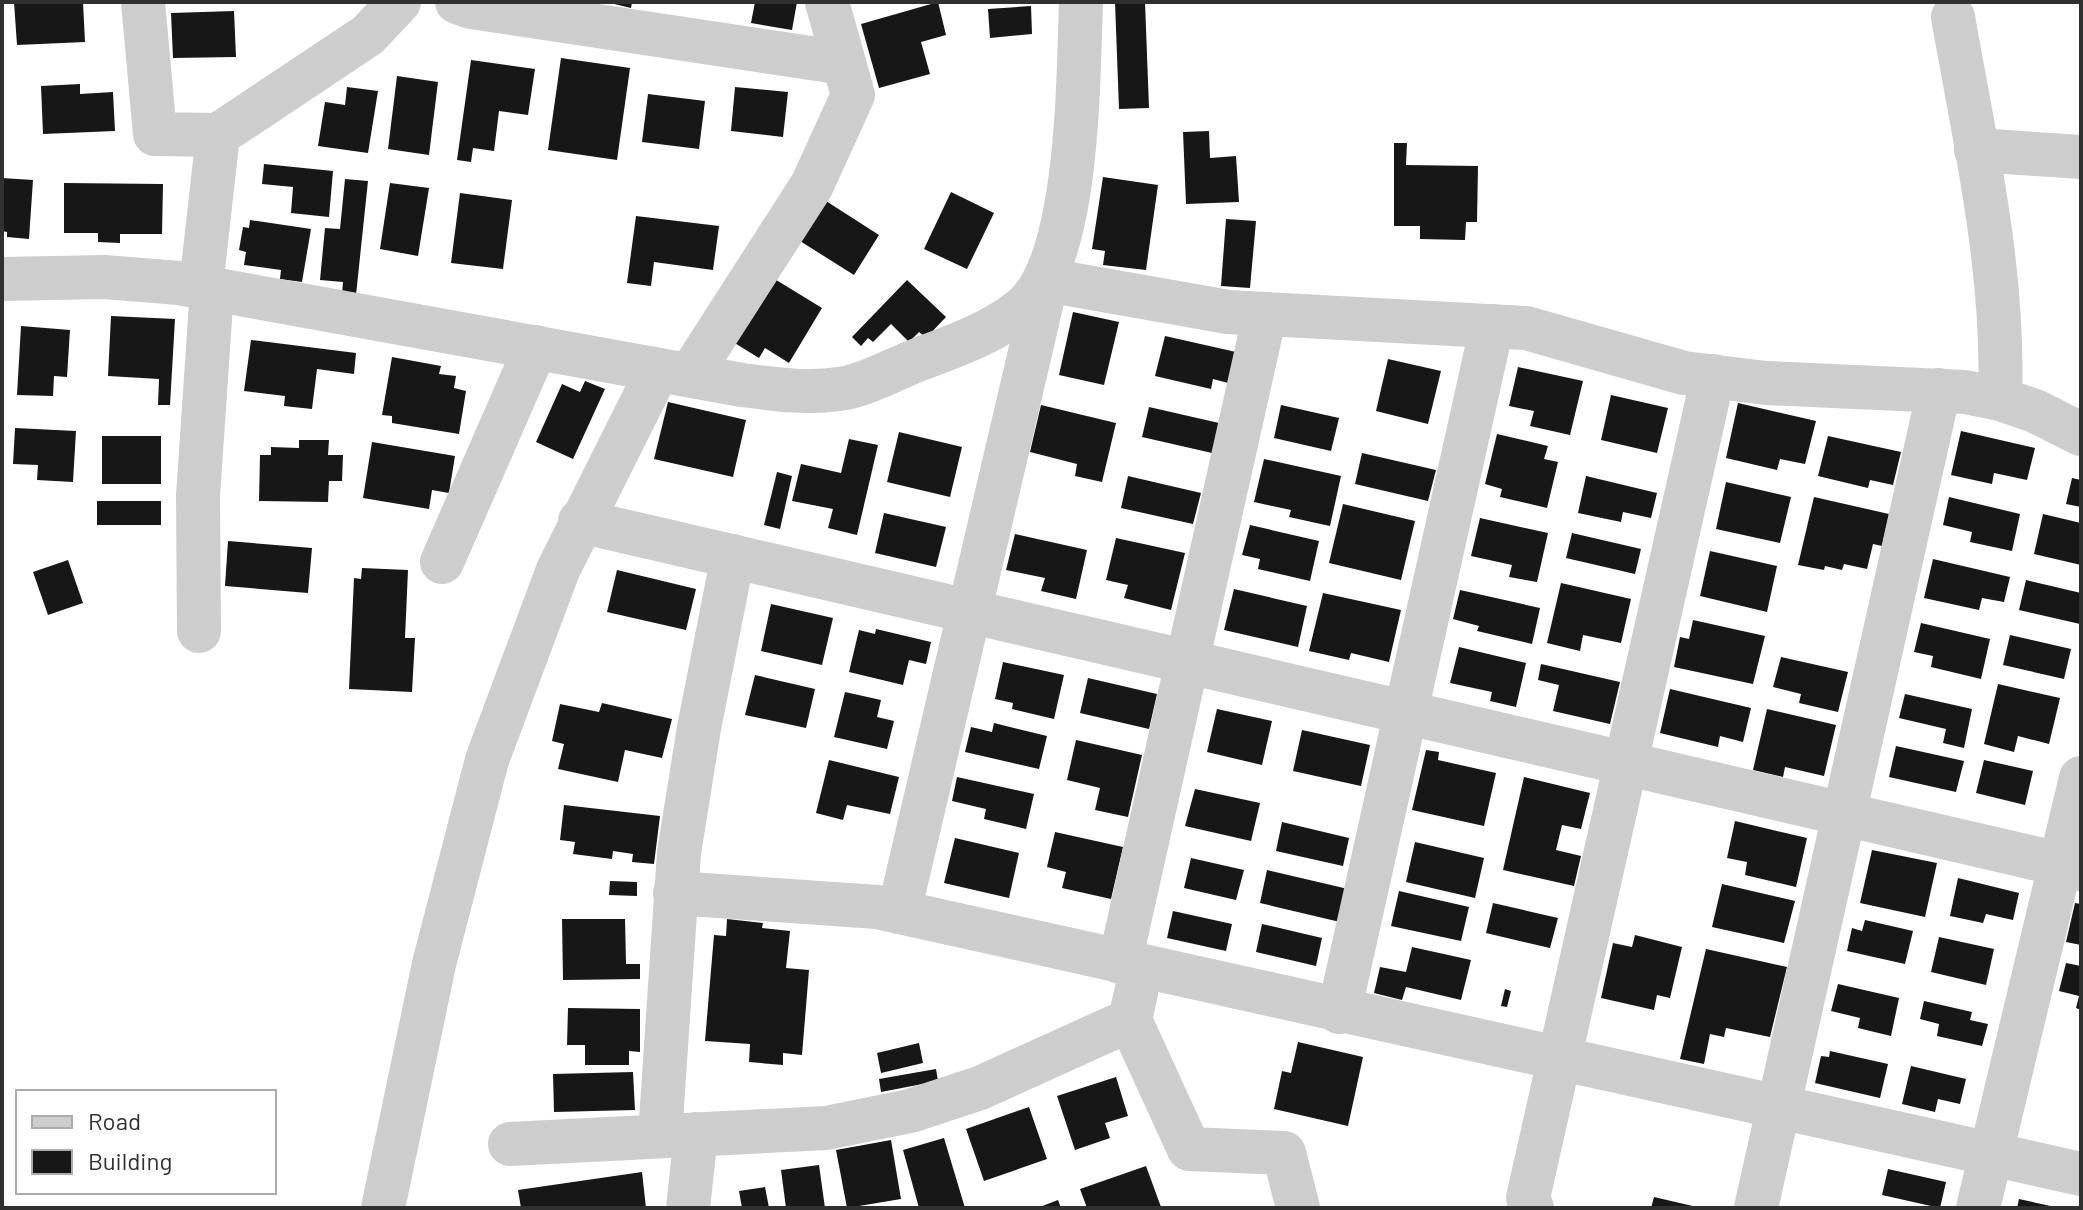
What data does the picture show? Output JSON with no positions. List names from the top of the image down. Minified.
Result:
{"legend":["Road","Building"]}
